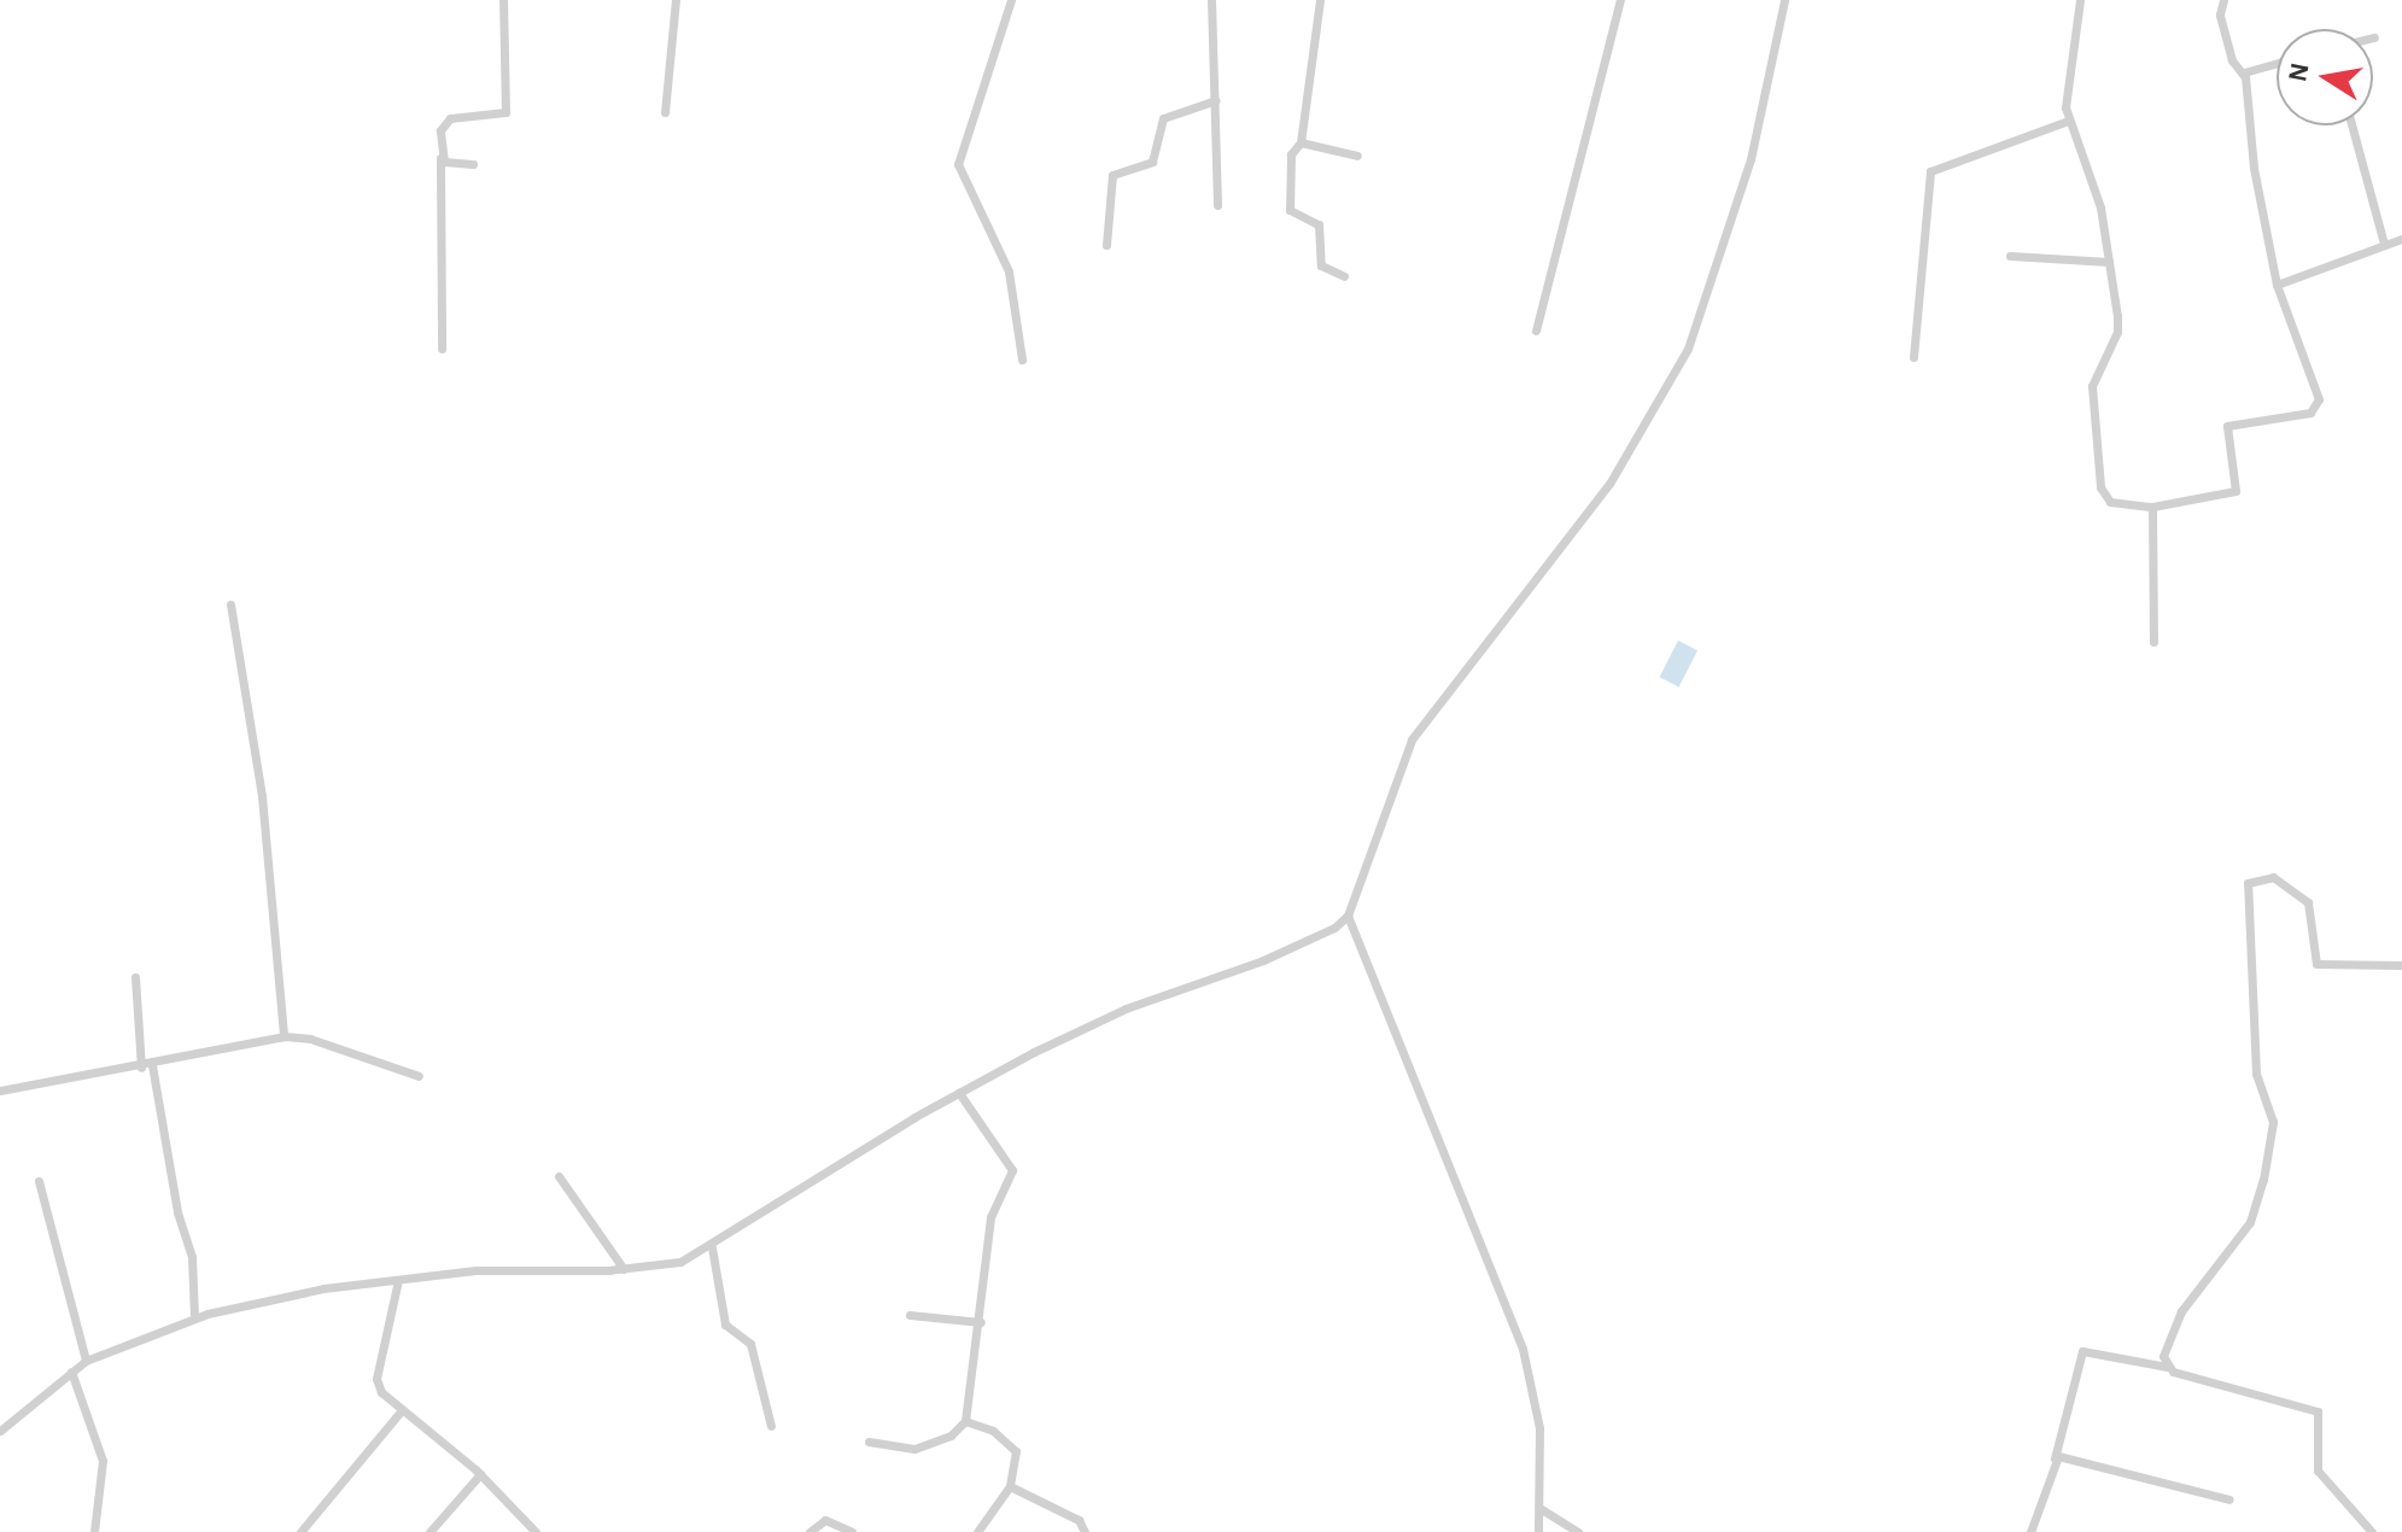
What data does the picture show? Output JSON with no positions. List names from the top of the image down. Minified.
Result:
{"north":"left"}
